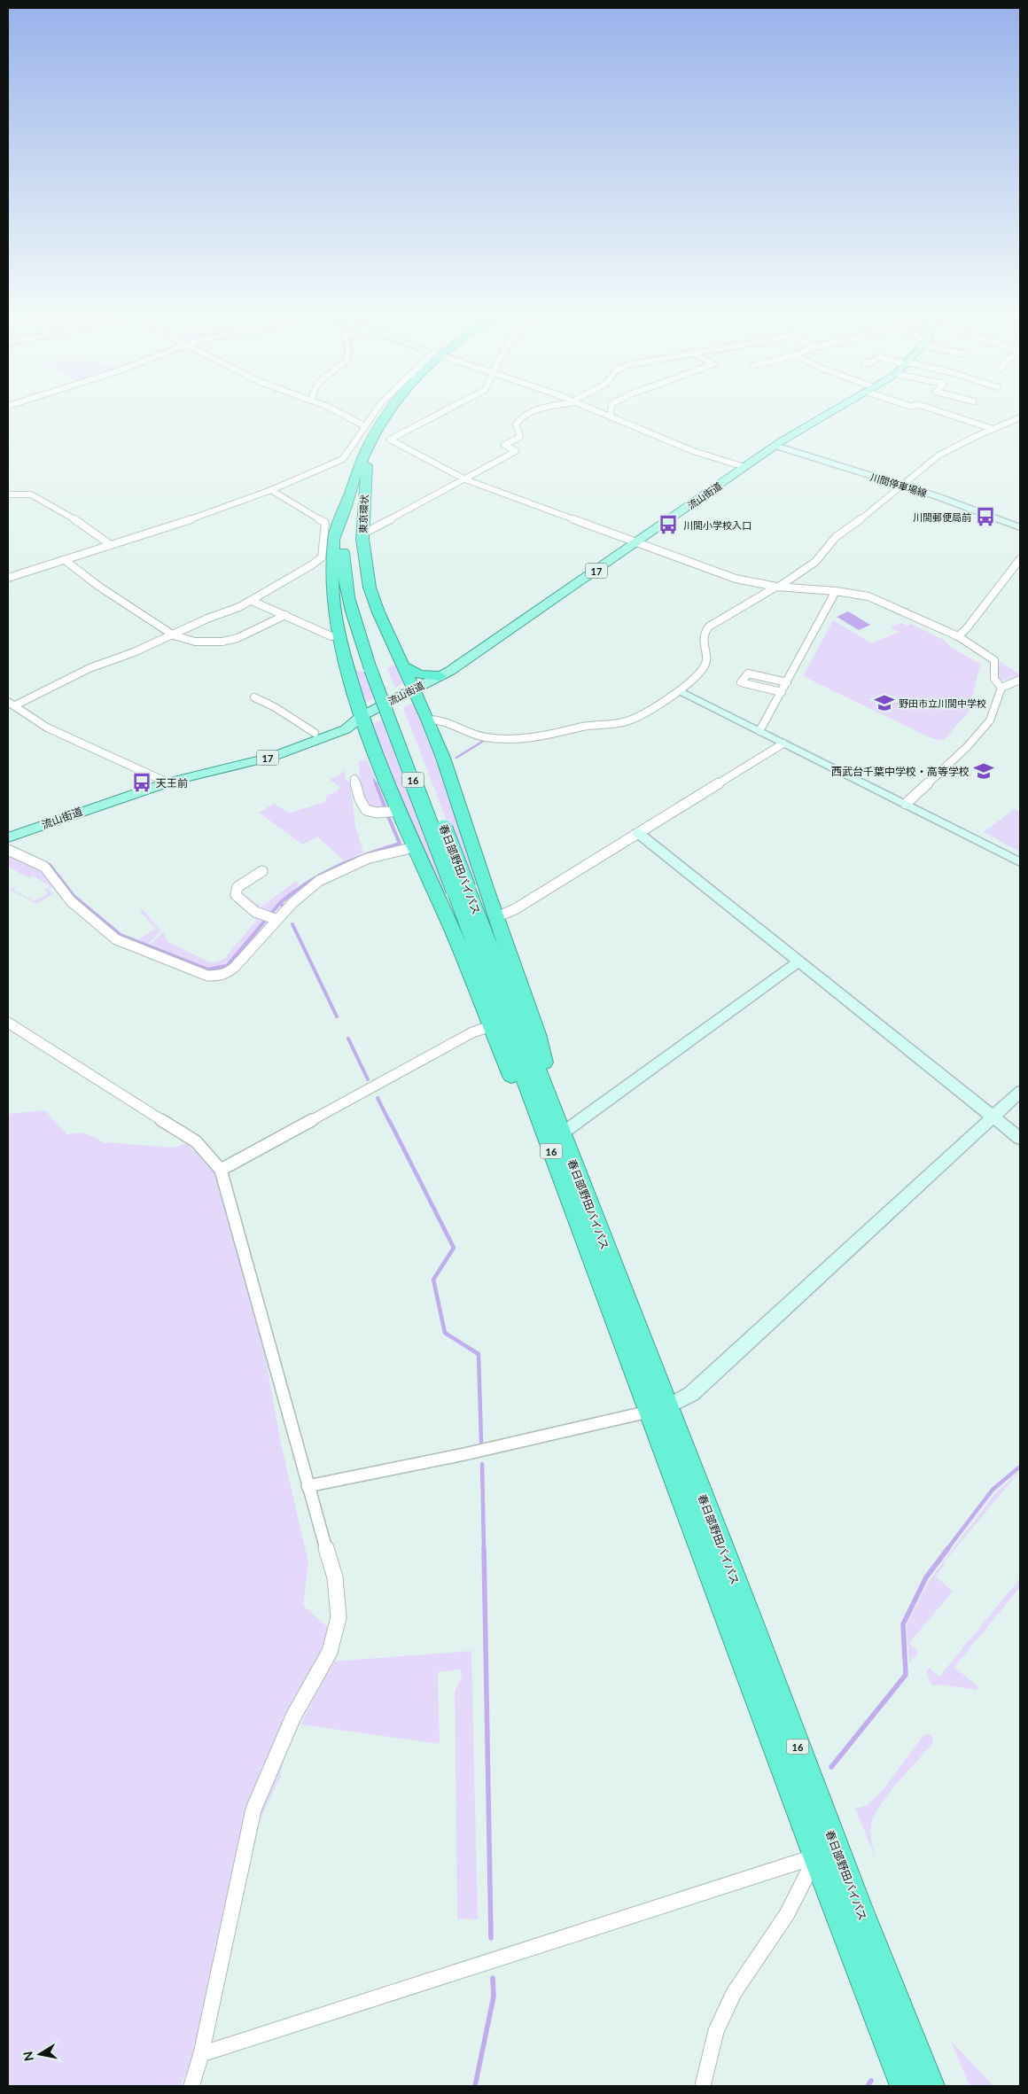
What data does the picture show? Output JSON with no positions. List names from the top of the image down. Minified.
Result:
{"streets":{"highway":["東京環状","16","春日部野田バイパス"],"main road":["流山街道","17"],"street":["川間停車場線"]},"crossings":[["川間停車場線","流山街道"],["流山街道","16"],["東京環状","16"],["東京環状","春日部野田バイパス"],["16","春日部野田バイパス"]],"places":{"bus stop":["川間郵便局前","川間小学校入口","天王前"],"school or university":["野田市立川間中学校","西武台千葉中学校・高等学校"]},"north":"left"}
